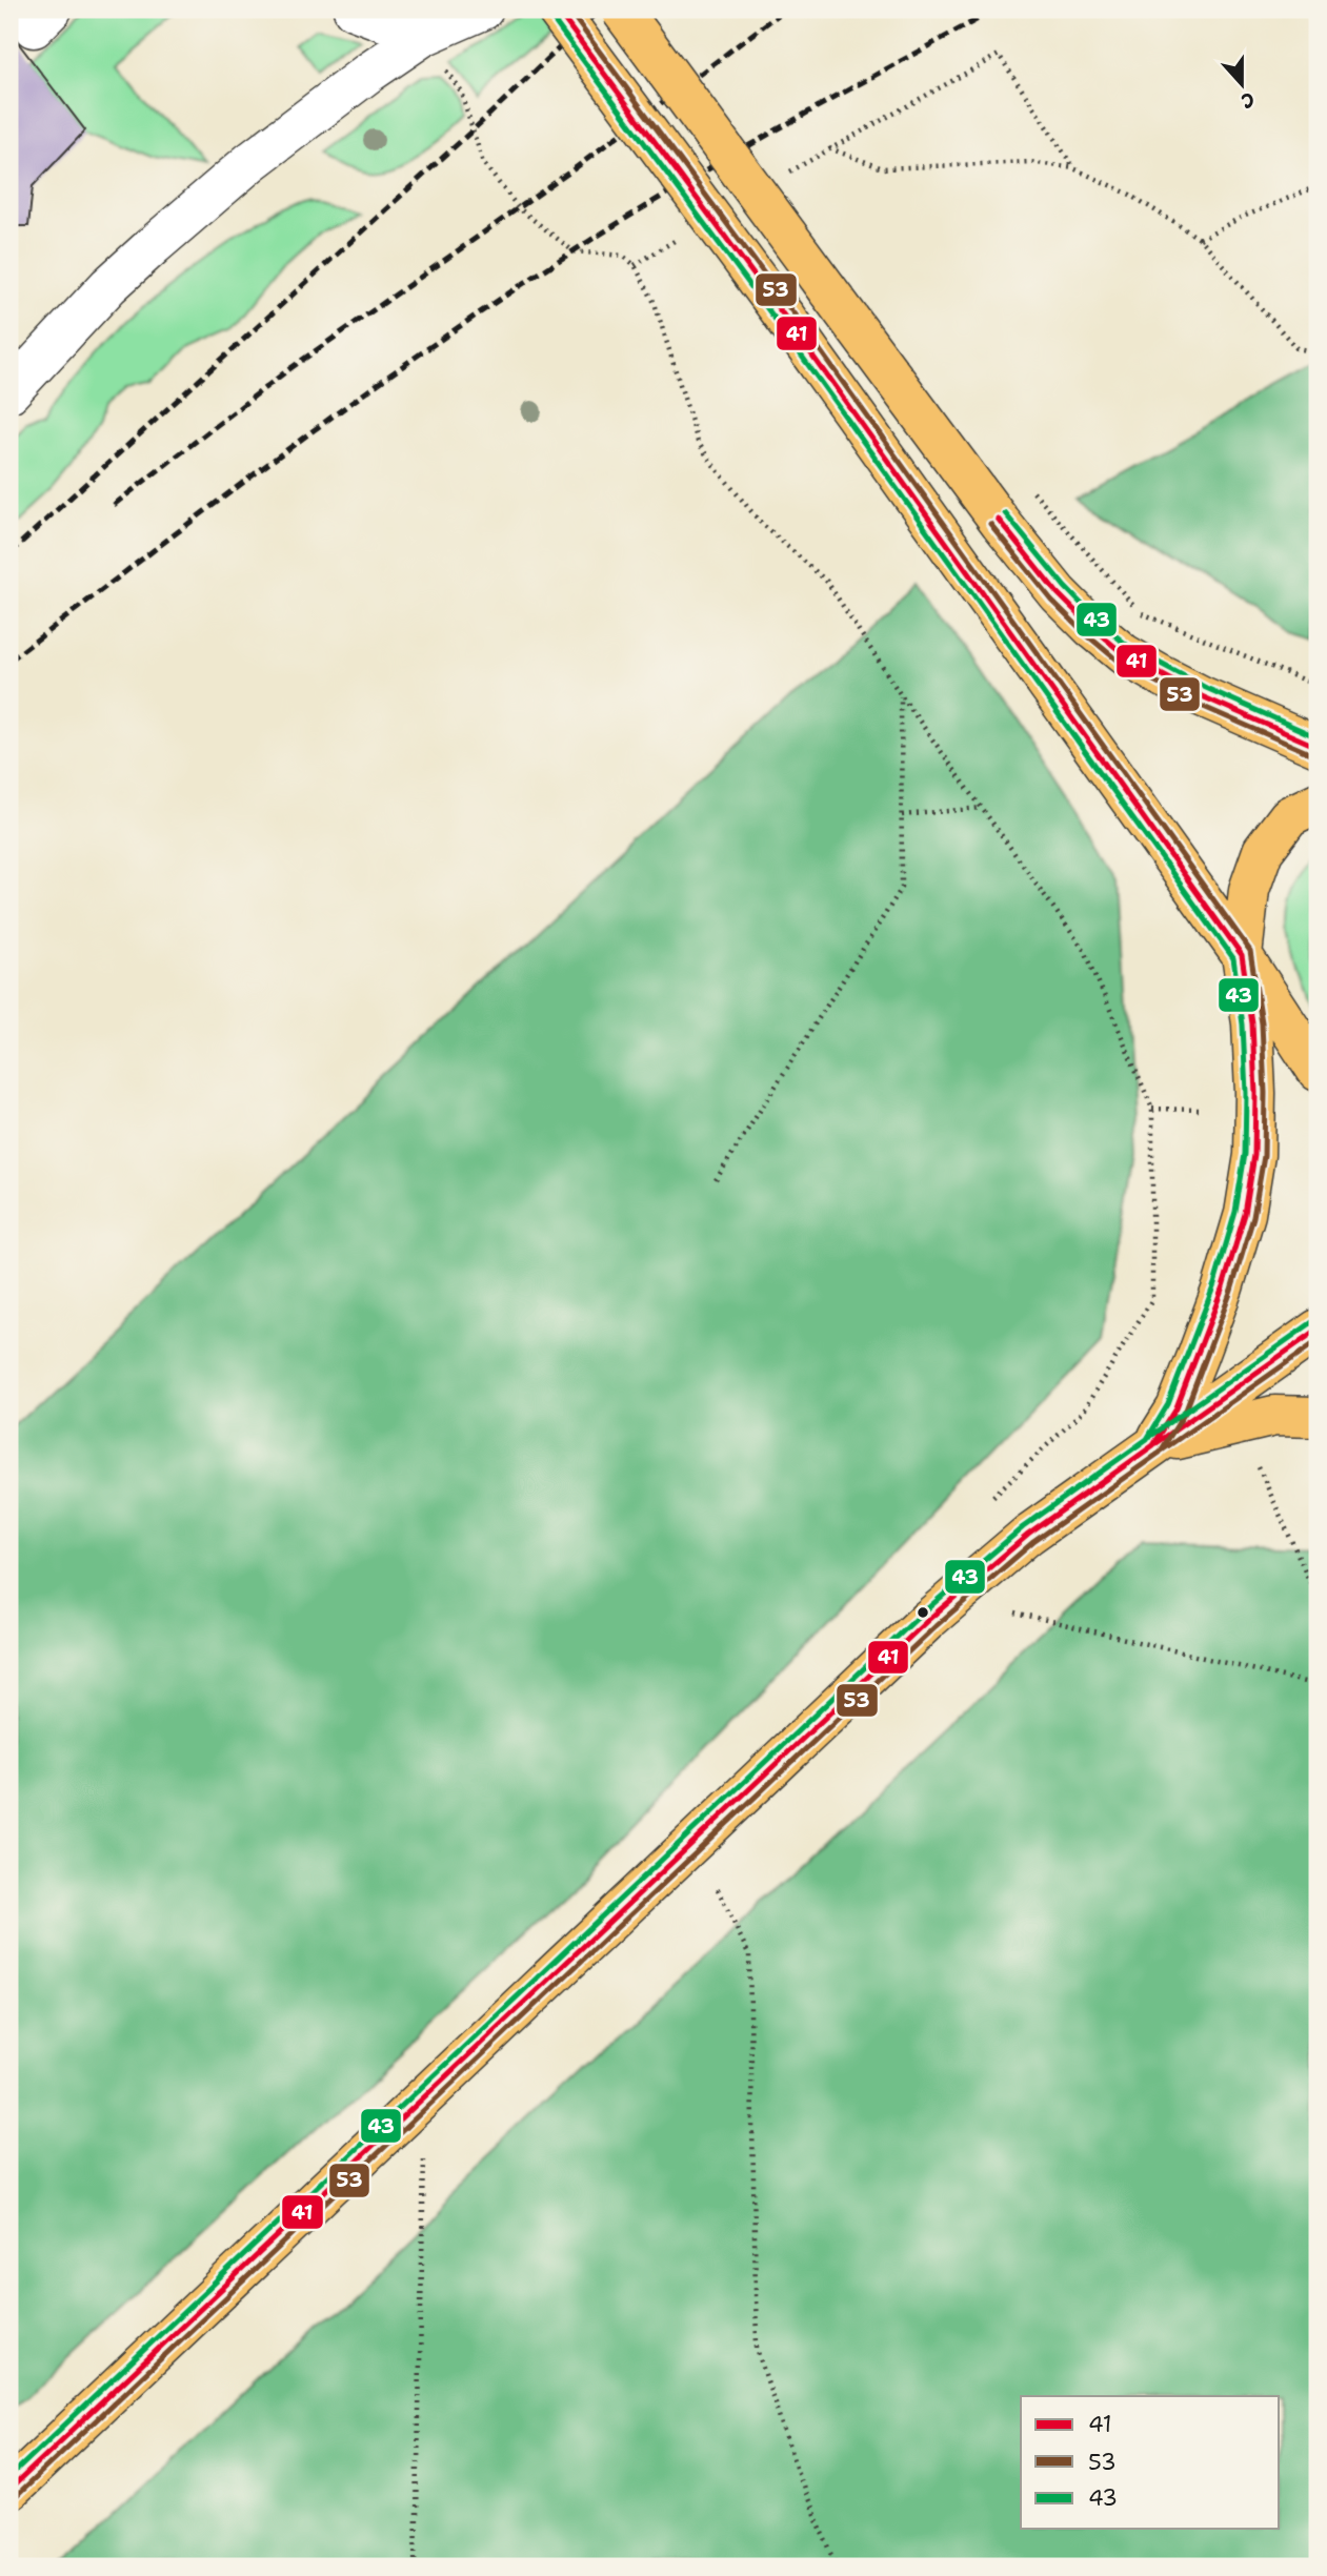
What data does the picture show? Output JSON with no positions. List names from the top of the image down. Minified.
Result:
{"lines":["transit line 41","transit line 53","transit line 43"],"legend":["41","53","43"],"north":"bottom"}
